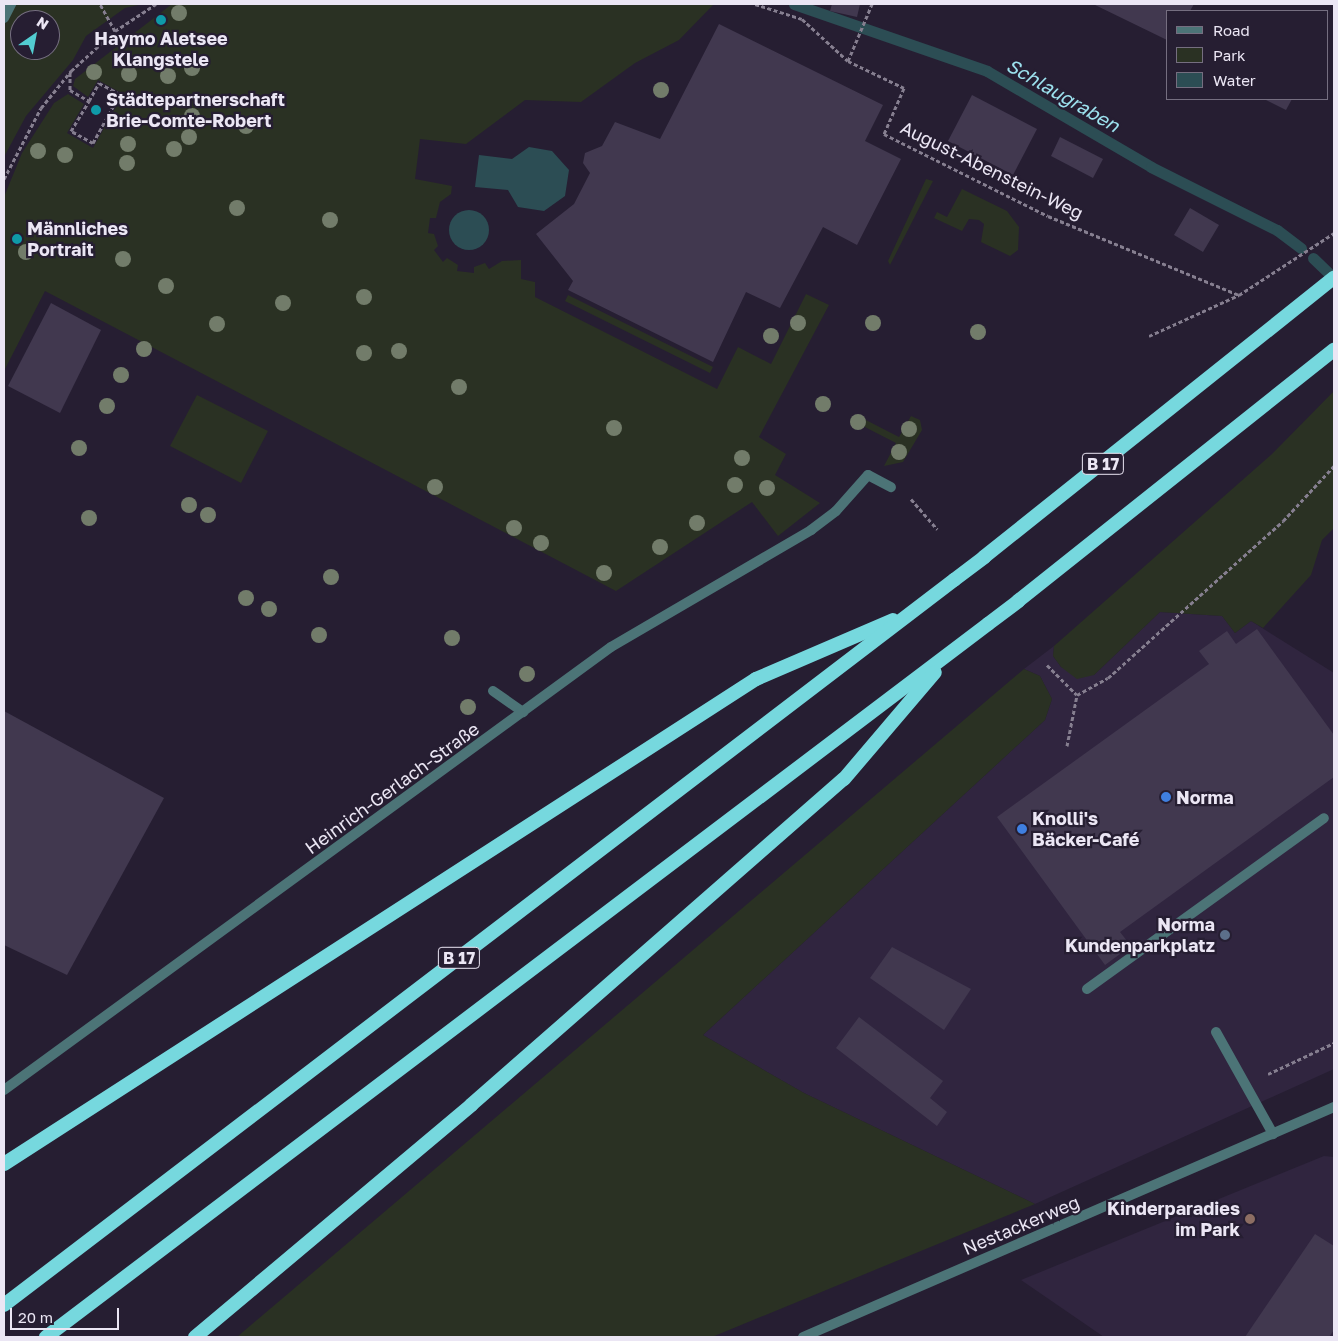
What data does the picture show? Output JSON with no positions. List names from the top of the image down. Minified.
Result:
{"streets":{"highway":["B 17"],"street":["Heinrich-Gerlach-Straße","Nestackerweg"],"path":["August-Abenstein-Weg"]},"water":["Schlaugraben"],"places":["Haymo Aletsee Klangstele","Städtepartnerschaft Brie-Comte-Robert","Männliches Portrait","Norma","Knolli's Bäcker-Café","Norma Kundenparkplatz","Kinderparadies im Park"],"legend":["Road","Park","Water"],"scale_bar":"20 m","north":"top right"}
